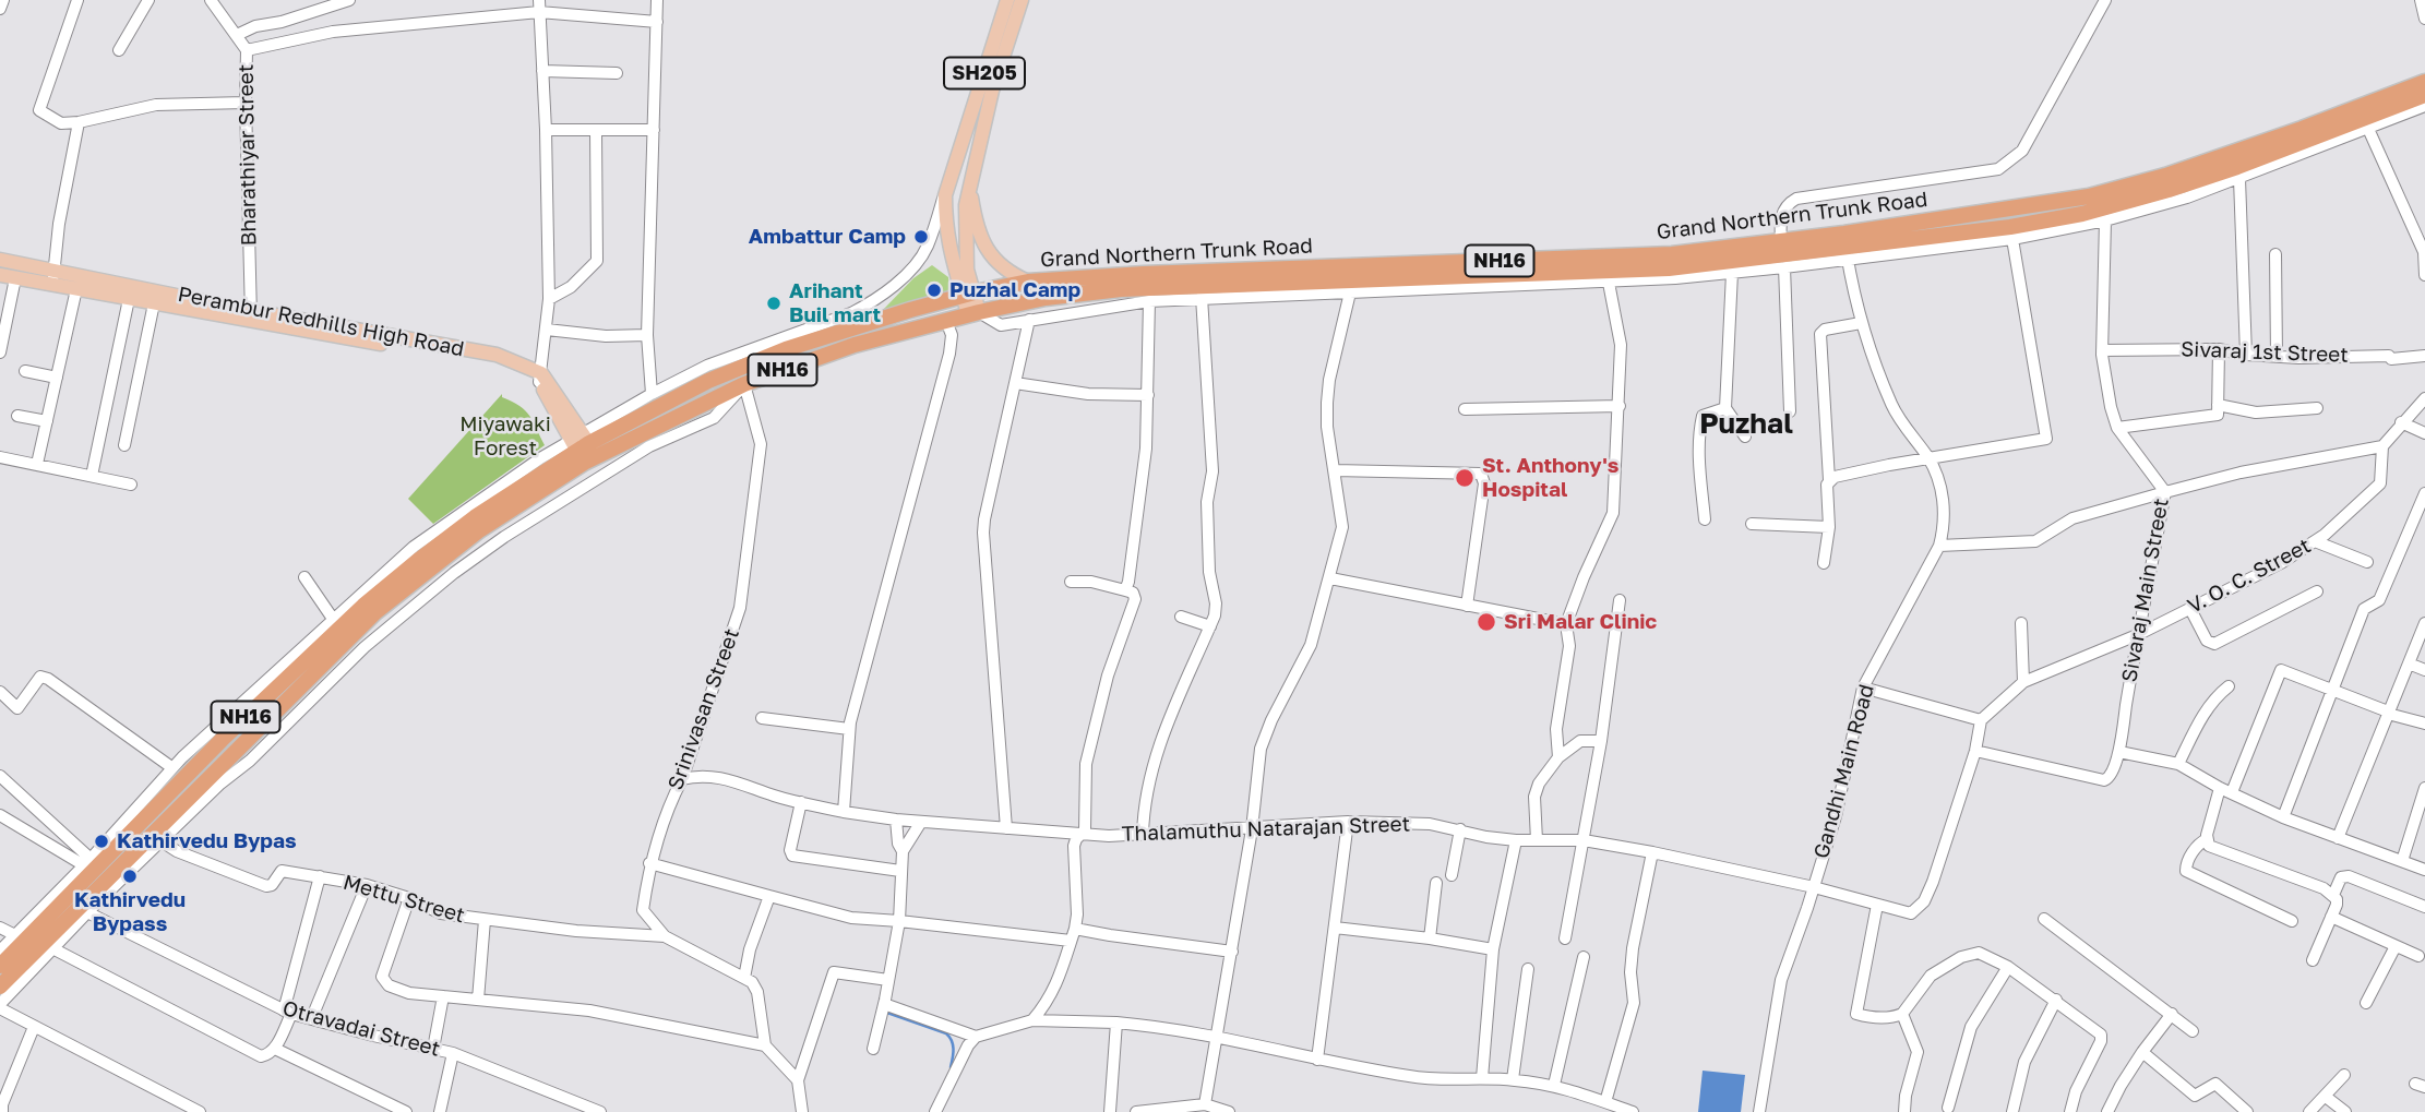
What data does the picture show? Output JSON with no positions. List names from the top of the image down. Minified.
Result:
{"streets":{"highway":["Grand Northern Trunk Road","NH16"],"main road":["SH205","Perambur Redhills High Road"],"street":["Bharathiyar Street","Sivaraj 1st Street","V. O. C. Street","Sivaraj Main Street","Srinivasan Street","Gandhi Main Road","Thalamuthu Natarajan Street","Mettu Street","Otravadai Street"]},"crossings":[["SH205","Grand Northern Trunk Road"],["Bharathiyar Street","Perambur Redhills High Road"],["Grand Northern Trunk Road","NH16"],["Grand Northern Trunk Road","Srinivasan Street"],["Grand Northern Trunk Road","Gandhi Main Road"],["Grand Northern Trunk Road","Mettu Street"],["NH16","Mettu Street"],["Sivaraj 1st Street","Sivaraj Main Street"],["V. O. C. Street","Sivaraj Main Street"],["Sivaraj Main Street","Thalamuthu Natarajan Street"],["Srinivasan Street","Thalamuthu Natarajan Street"],["Srinivasan Street","Mettu Street"],["Gandhi Main Road","Thalamuthu Natarajan Street"]],"districts":["Puzhal"],"parks":["Miyawaki Forest"],"places":["Ambattur Camp","Puzhal Camp","Arihant Buil mart","St. Anthony's Hospital","Sri Malar Clinic","Kathirvedu Bypas","Kathirvedu Bypass"]}
